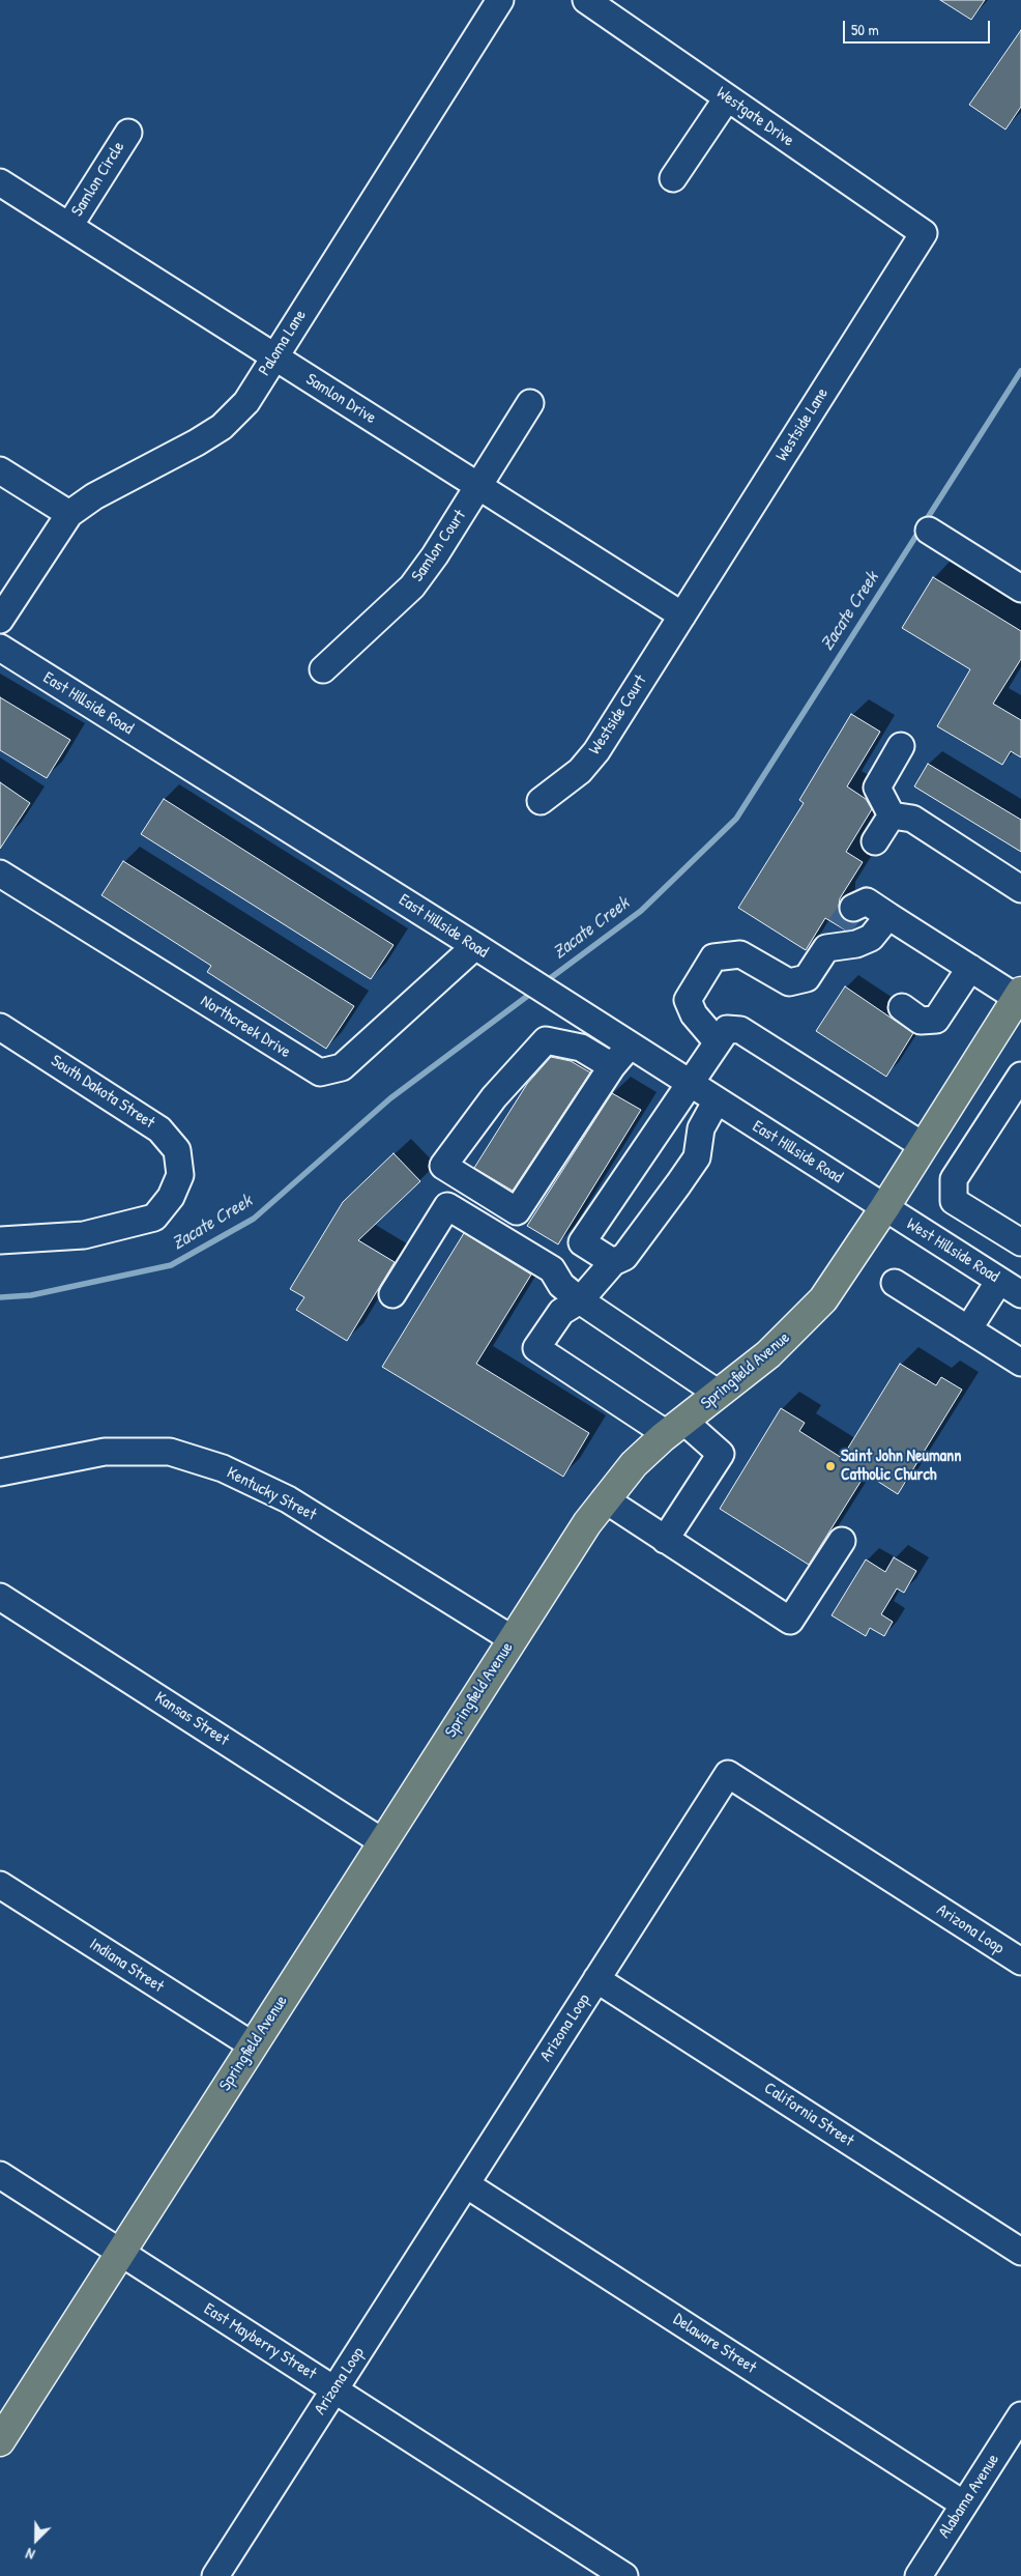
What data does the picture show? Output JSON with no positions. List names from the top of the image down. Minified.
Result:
{"streets":{"main road":["Springfield Avenue"],"street":["Westgate Drive","Samlon Circle","Paloma Lane","Samlon Drive","Westside Lane","Samlon Court","East Hillside Road","Westside Court","Northcreek Drive","South Dakota Street","West Hillside Road","Kentucky Street","Kansas Street","Arizona Loop","Indiana Street","California Street","East Mayberry Street","Delaware Street","Alabama Avenue"]},"crossings":[["Westgate Drive","Westside Lane"],["Samlon Circle","Samlon Drive"],["Paloma Lane","Samlon Drive"],["Samlon Drive","Westside Lane"],["Samlon Drive","Samlon Court"],["Samlon Drive","Westside Court"],["Westside Lane","Westside Court"],["East Hillside Road","Northcreek Drive"],["East Hillside Road","West Hillside Road"],["East Hillside Road","Springfield Avenue"],["West Hillside Road","Springfield Avenue"],["Springfield Avenue","Kentucky Street"],["Springfield Avenue","Kansas Street"],["Springfield Avenue","Indiana Street"],["Springfield Avenue","East Mayberry Street"],["Arizona Loop","California Street"],["Arizona Loop","East Mayberry Street"],["Arizona Loop","Delaware Street"],["Delaware Street","Alabama Avenue"]],"water":["Zacate Creek"],"places":["Saint John Neumann Catholic Church"],"scale_bar":"50 m","north":"bottom left"}
